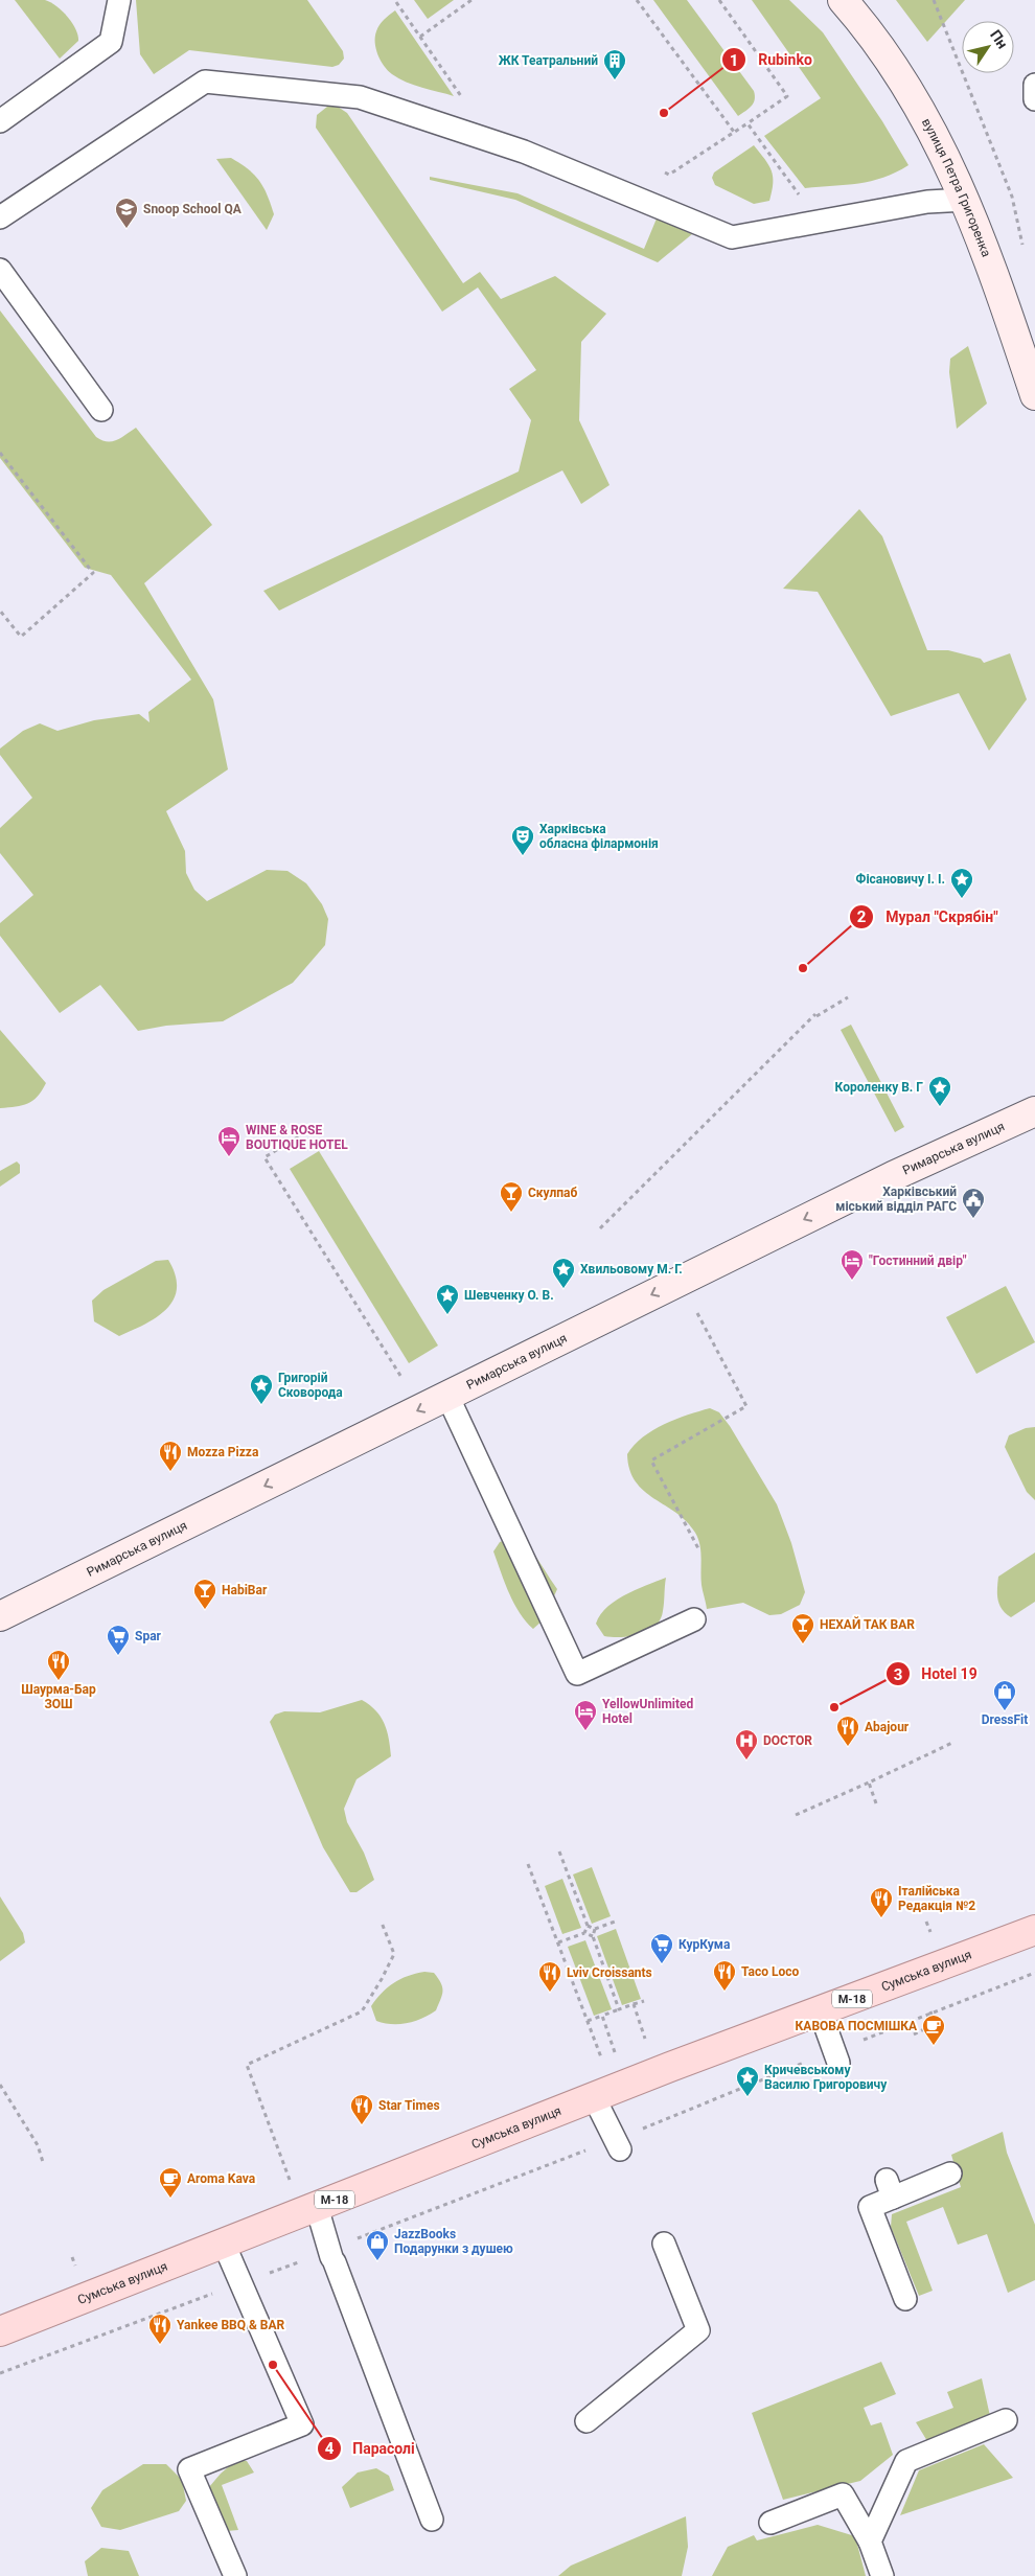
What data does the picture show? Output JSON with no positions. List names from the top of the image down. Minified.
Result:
{"streets":{"main road":["Сумська вулиця","М-18"],"street":["вулиця Петра Григоренка","Римарська вулиця"]},"one_way":["Римарська вулиця"],"places":{"building":["ЖК Театральний"],"other":["Rubinko","Мурал \"Скрябiн\"","Hotel 19","Парасолі"],"school or university":["Snoop School QA"],"theatre":["Харківська обласна філармонія"],"place":["Фісановичу І. І.","Короленку В. Г","Хвильовому М. Г.","Шевченку О. В.","Григорій Сковорода","Кричевському Василю Григоровичу"],"hotel":["WINE & ROSE BOUTIQUE HOTEL","\"Гостинний двір\"","YellowUnlimited Hotel"],"bar":["Скулпаб","HabiBar","НЕХАЙ ТАК BAR"],"public building":["Харківський міський відділ РАГС"],"restaurant":["Mozza Pizza","Шаурма-Бар ЗОШ","Abajour","Італійська Редакція №2","Taco Loco","Lviv Croissants","Star Times","Yankee BBQ & BAR"],"supermarket":["Spar","КурКума"],"shop":["DressFit","JazzBooks Подарунки з душею"],"hospital":["DOCTOR"],"cafe":["КАВОВА ПОСМІШКА","Aroma Kava"]},"north":"top right"}
